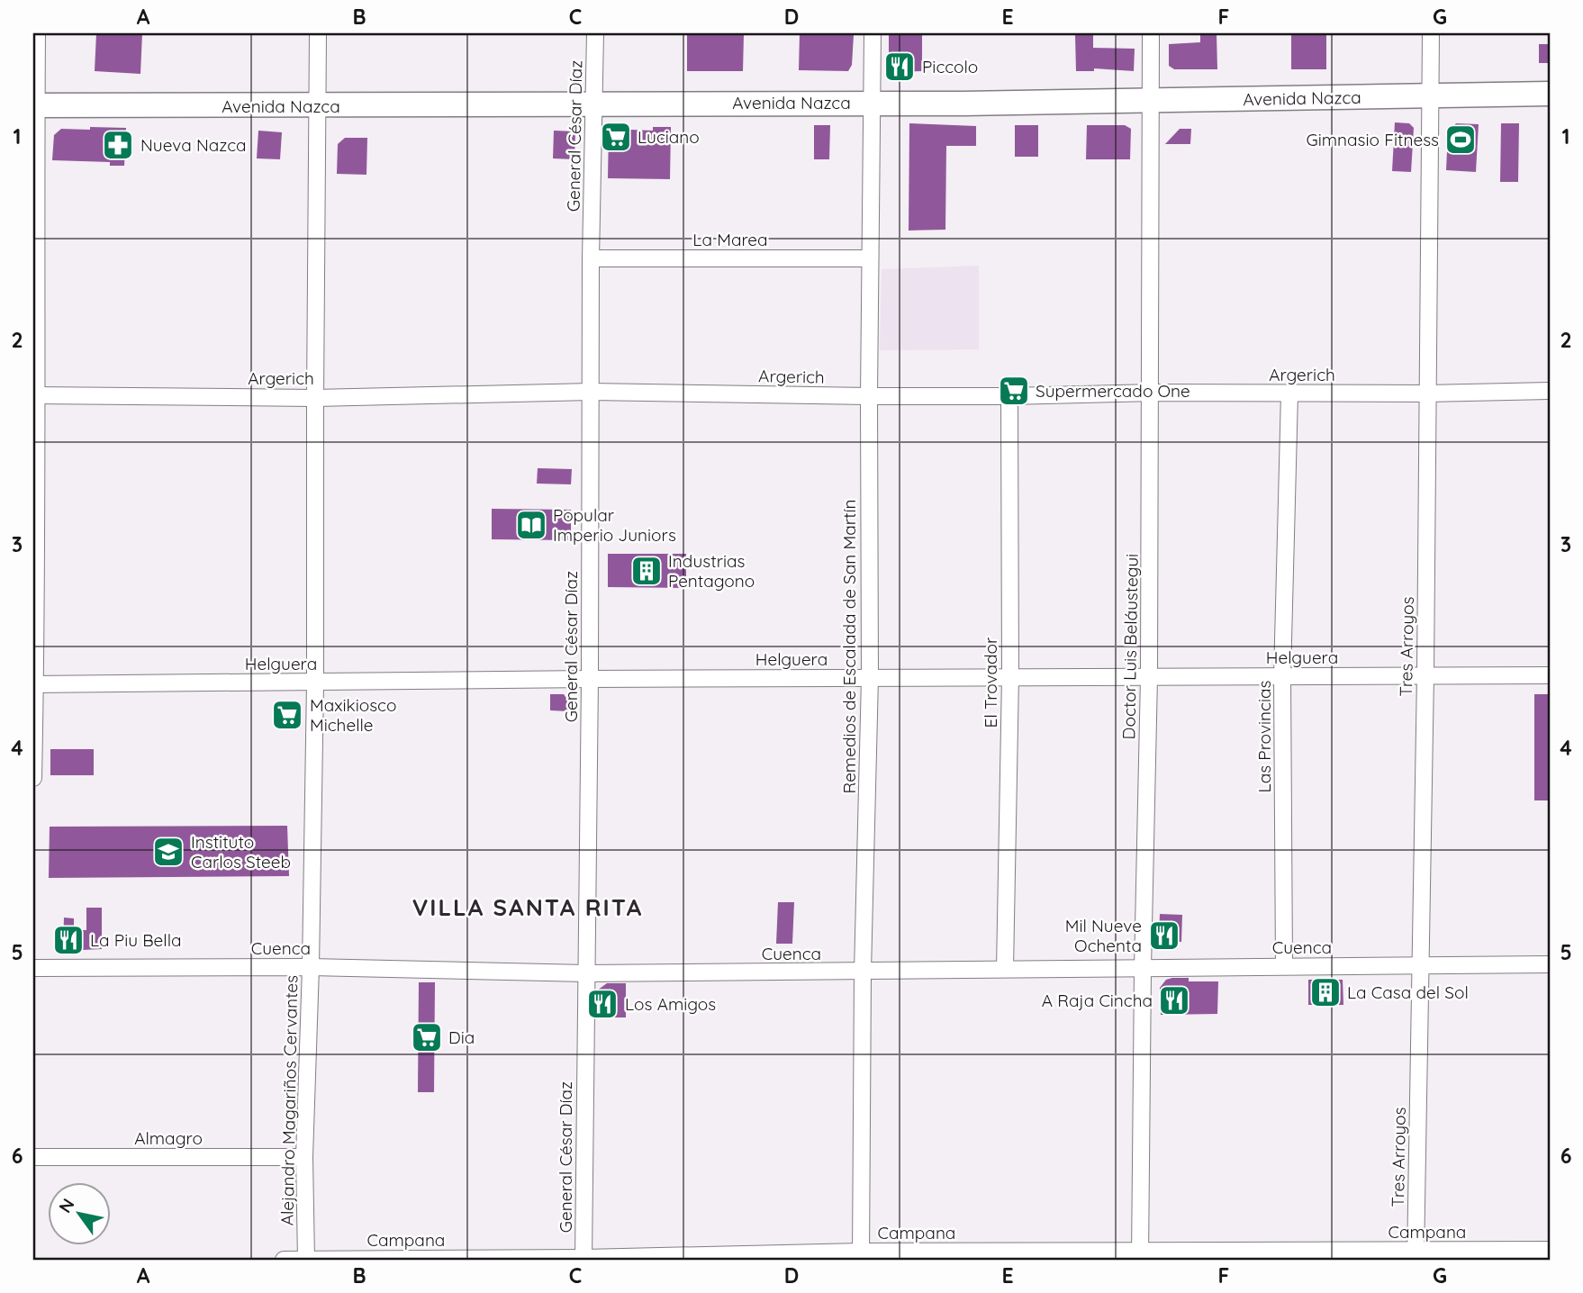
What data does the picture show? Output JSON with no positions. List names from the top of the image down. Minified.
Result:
{"streets":{"main road":["Avenida Nazca"],"street":["General César Díaz","La Marea","Argerich","Remedios de Escalada de San Martín","Doctor Luis Beláustegui","Tres Arroyos","Helguera","El Trovador","Las Provincias","Cuenca","Alejandro Magariños Cervantes","Almagro","Campana"]},"crossings":[["Avenida Nazca","General César Díaz"],["Avenida Nazca","Remedios de Escalada de San Martín"],["Avenida Nazca","Doctor Luis Beláustegui"],["Avenida Nazca","Tres Arroyos"],["Avenida Nazca","Alejandro Magariños Cervantes"],["General César Díaz","La Marea"],["General César Díaz","Argerich"],["General César Díaz","Helguera"],["General César Díaz","Cuenca"],["General César Díaz","Campana"],["La Marea","Remedios de Escalada de San Martín"],["Argerich","Remedios de Escalada de San Martín"],["Argerich","Doctor Luis Beláustegui"],["Argerich","Tres Arroyos"],["Argerich","El Trovador"],["Argerich","Las Provincias"],["Argerich","Alejandro Magariños Cervantes"],["Remedios de Escalada de San Martín","Helguera"],["Remedios de Escalada de San Martín","Cuenca"],["Remedios de Escalada de San Martín","Campana"],["Doctor Luis Beláustegui","Helguera"],["Doctor Luis Beláustegui","Cuenca"],["Doctor Luis Beláustegui","Campana"],["Tres Arroyos","Helguera"],["Tres Arroyos","Cuenca"],["Tres Arroyos","Campana"],["Helguera","El Trovador"],["Helguera","Las Provincias"],["Helguera","Alejandro Magariños Cervantes"],["El Trovador","Cuenca"],["Las Provincias","Cuenca"],["Cuenca","Alejandro Magariños Cervantes"],["Alejandro Magariños Cervantes","Almagro"],["Alejandro Magariños Cervantes","Campana"]],"districts":["VILLA SANTA RITA"],"places":{"restaurant":["Piccolo","Mil Nueve Ochenta","La Piu Bella","A Raja Cincha","Los Amigos"],"supermarket":["Luciano","Supermercado One","Maxikiosco Michelle","Dia"],"sports":["Gimnasio Fitness"],"pharmacy":["Nueva Nazca"],"library":["Popular Imperio Juniors"],"building":["Industrias Pentagono","La Casa del Sol"],"school or university":["Instituto Carlos Steeb"]},"north":"top left","grid":{"columns":["A","B","C","D","E","F","G"],"rows":["1","2","3","4","5","6"]}}
